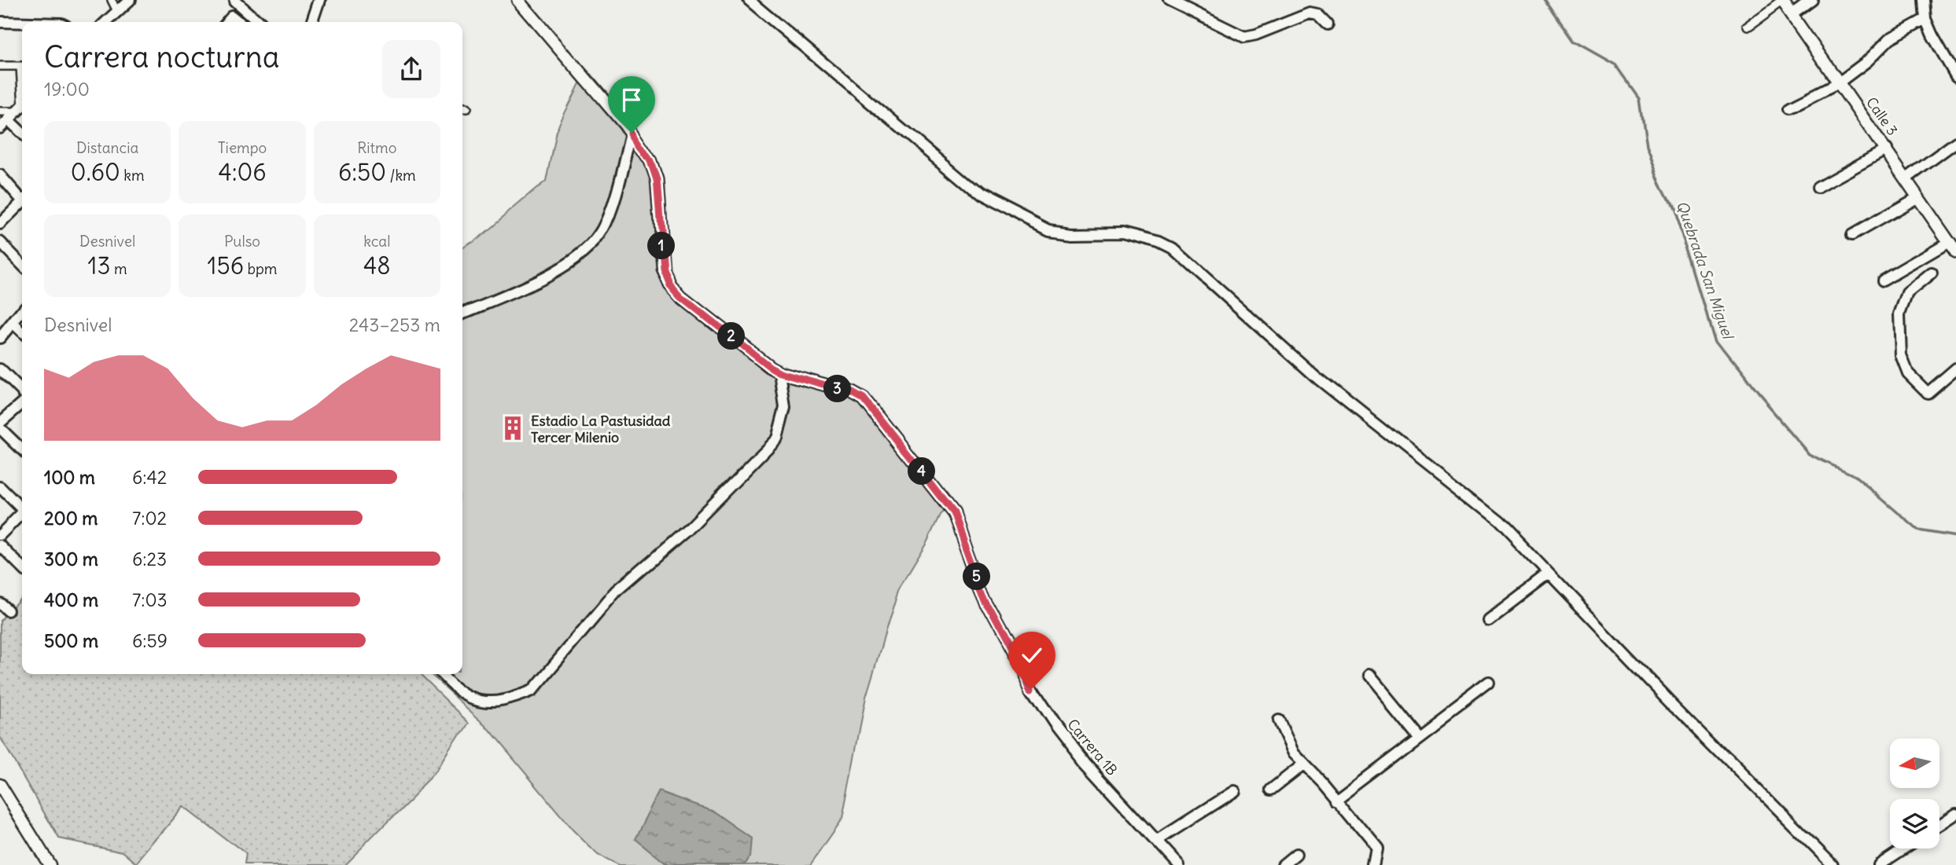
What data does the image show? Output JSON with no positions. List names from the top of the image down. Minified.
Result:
{"streets":{"street":["Calle 3","Carrera 1B"]},"water":["Quebrada San Miguel"],"places":{"building":["Estadio La Pastusidad Tercer Milenio"]},"north":"left","page":{"heading":["Carrera nocturna","19:00"],"stats":[["Distancia","0.60 km"],["Tiempo","4:06"],["Ritmo","6:50 /km"],["Desnivel","13 m"],["Pulso","156 bpm"],["kcal","48"]],"pins":["1","2","3","4","5"],"chart":["Desnivel","243–253 m"],"list":[{"name":"100 m","note":"6:42"},{"name":"200 m","note":"7:02"},{"name":"300 m","note":"6:23"},{"name":"400 m","note":"7:03"},{"name":"500 m","note":"6:59"}]}}
